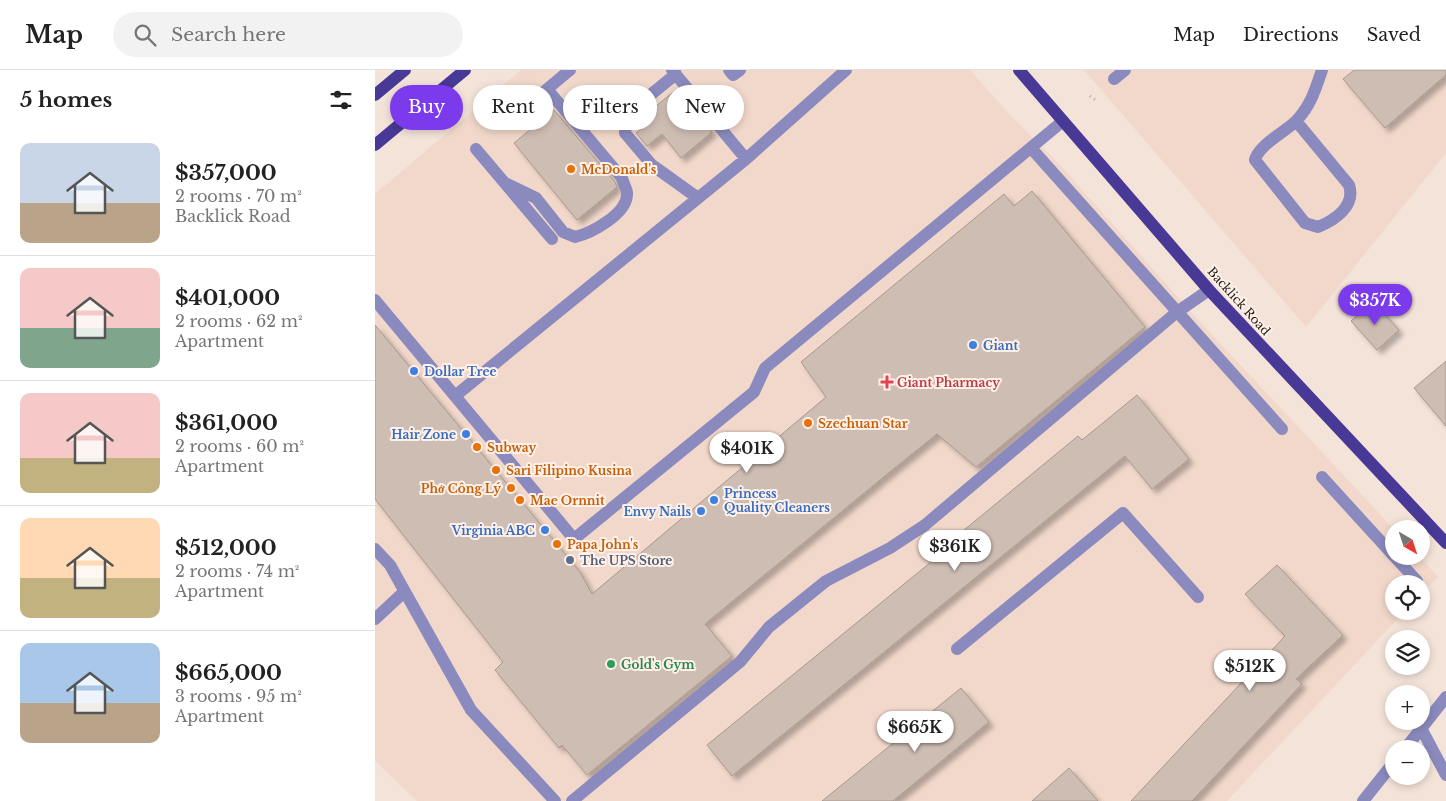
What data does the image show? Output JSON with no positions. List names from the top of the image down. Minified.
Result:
{"streets":{"main road":["Backlick Road"]},"places":{"other":["McDonald's","Giant","Dollar Tree","Szechuan Star","Hair Zone","Subway","Sari Filipino Kusina","Phở Công Lý","Mae Ornnit","Princess Quality Cleaners","Envy Nails","Virginia ABC","Papa John's","The UPS Store","Gold's Gym"],"health":["Giant Pharmacy"]},"north":"bottom right","page":{"header":"Map","search":"Search here","nav":["Map","Directions","Saved"],"heading":"5 homes","chip":["Buy","Rent","Filters","New"],"list":[{"name":"$357,000","note":"2 rooms · 70 m² · Backlick Road"},{"name":"$401,000","note":"2 rooms · 62 m² · Apartment"},{"name":"$361,000","note":"2 rooms · 60 m² · Apartment"},{"name":"$512,000","note":"2 rooms · 74 m² · Apartment"},{"name":"$665,000","note":"3 rooms · 95 m² · Apartment"}],"price":["$357K","$401K","$361K","$512K","$665K"],"map_buttons":["+","−"]}}
